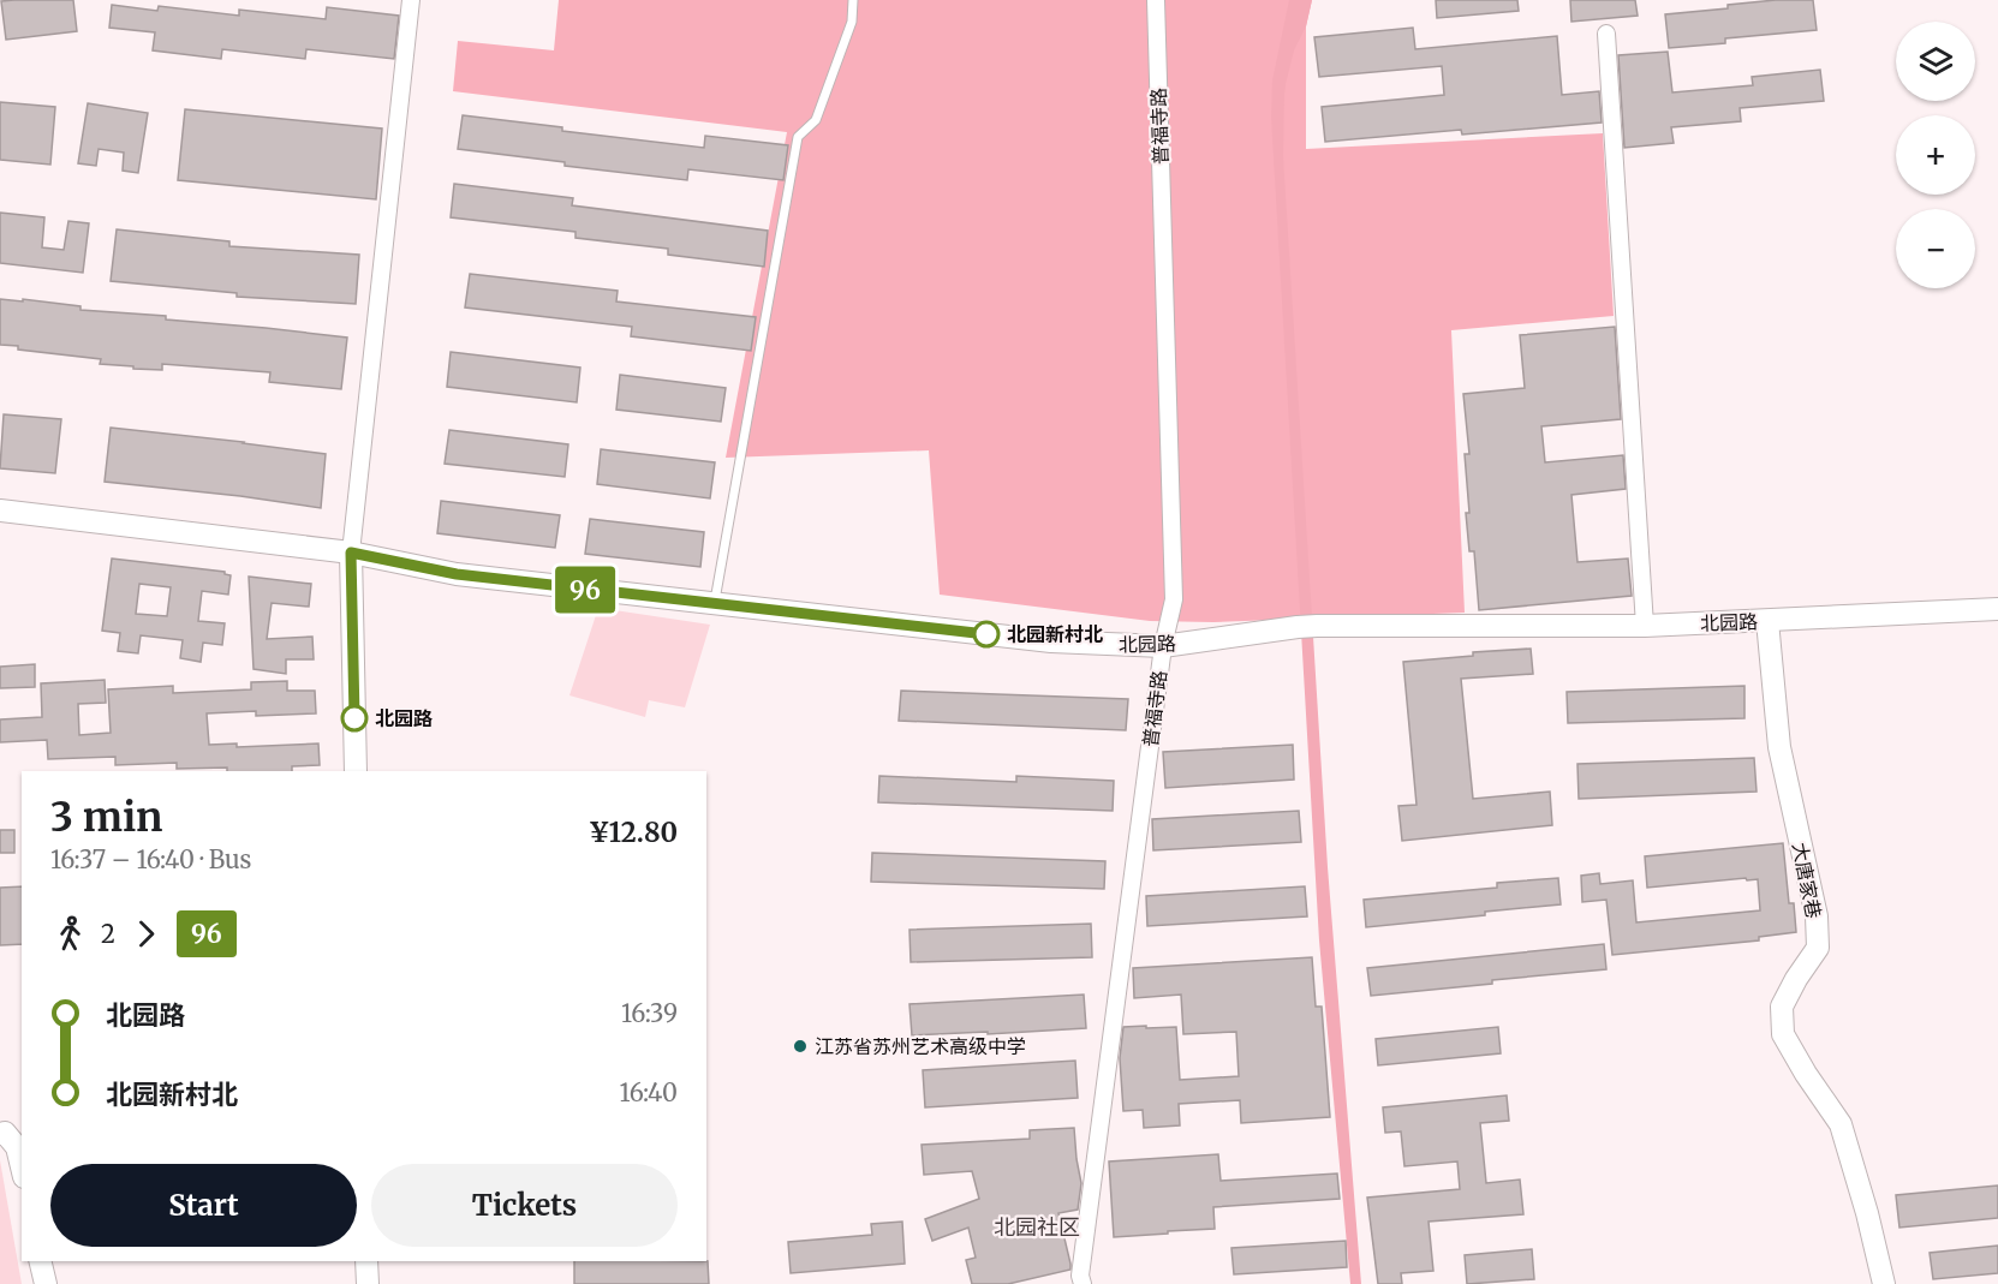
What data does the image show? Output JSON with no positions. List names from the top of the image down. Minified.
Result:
{"streets":{"street":["普福寺路","北园路","大唐家巷"]},"crossings":[["普福寺路","北园路"],["北园路","大唐家巷"]],"districts":["北园社区"],"places":["北园新村北","北园路","江苏省苏州艺术高级中学"],"lines":["bus line 96"],"page":{"on_map":"96","map_buttons":["+","−"],"heading":["3 min","16:37 – 16:40 · Bus","¥12.80"],"legs":["2","96"],"list":[{"name":"北园路","value":"16:39"},{"name":"北园新村北","value":"16:40"}],"buttons":["Start","Tickets"]}}
